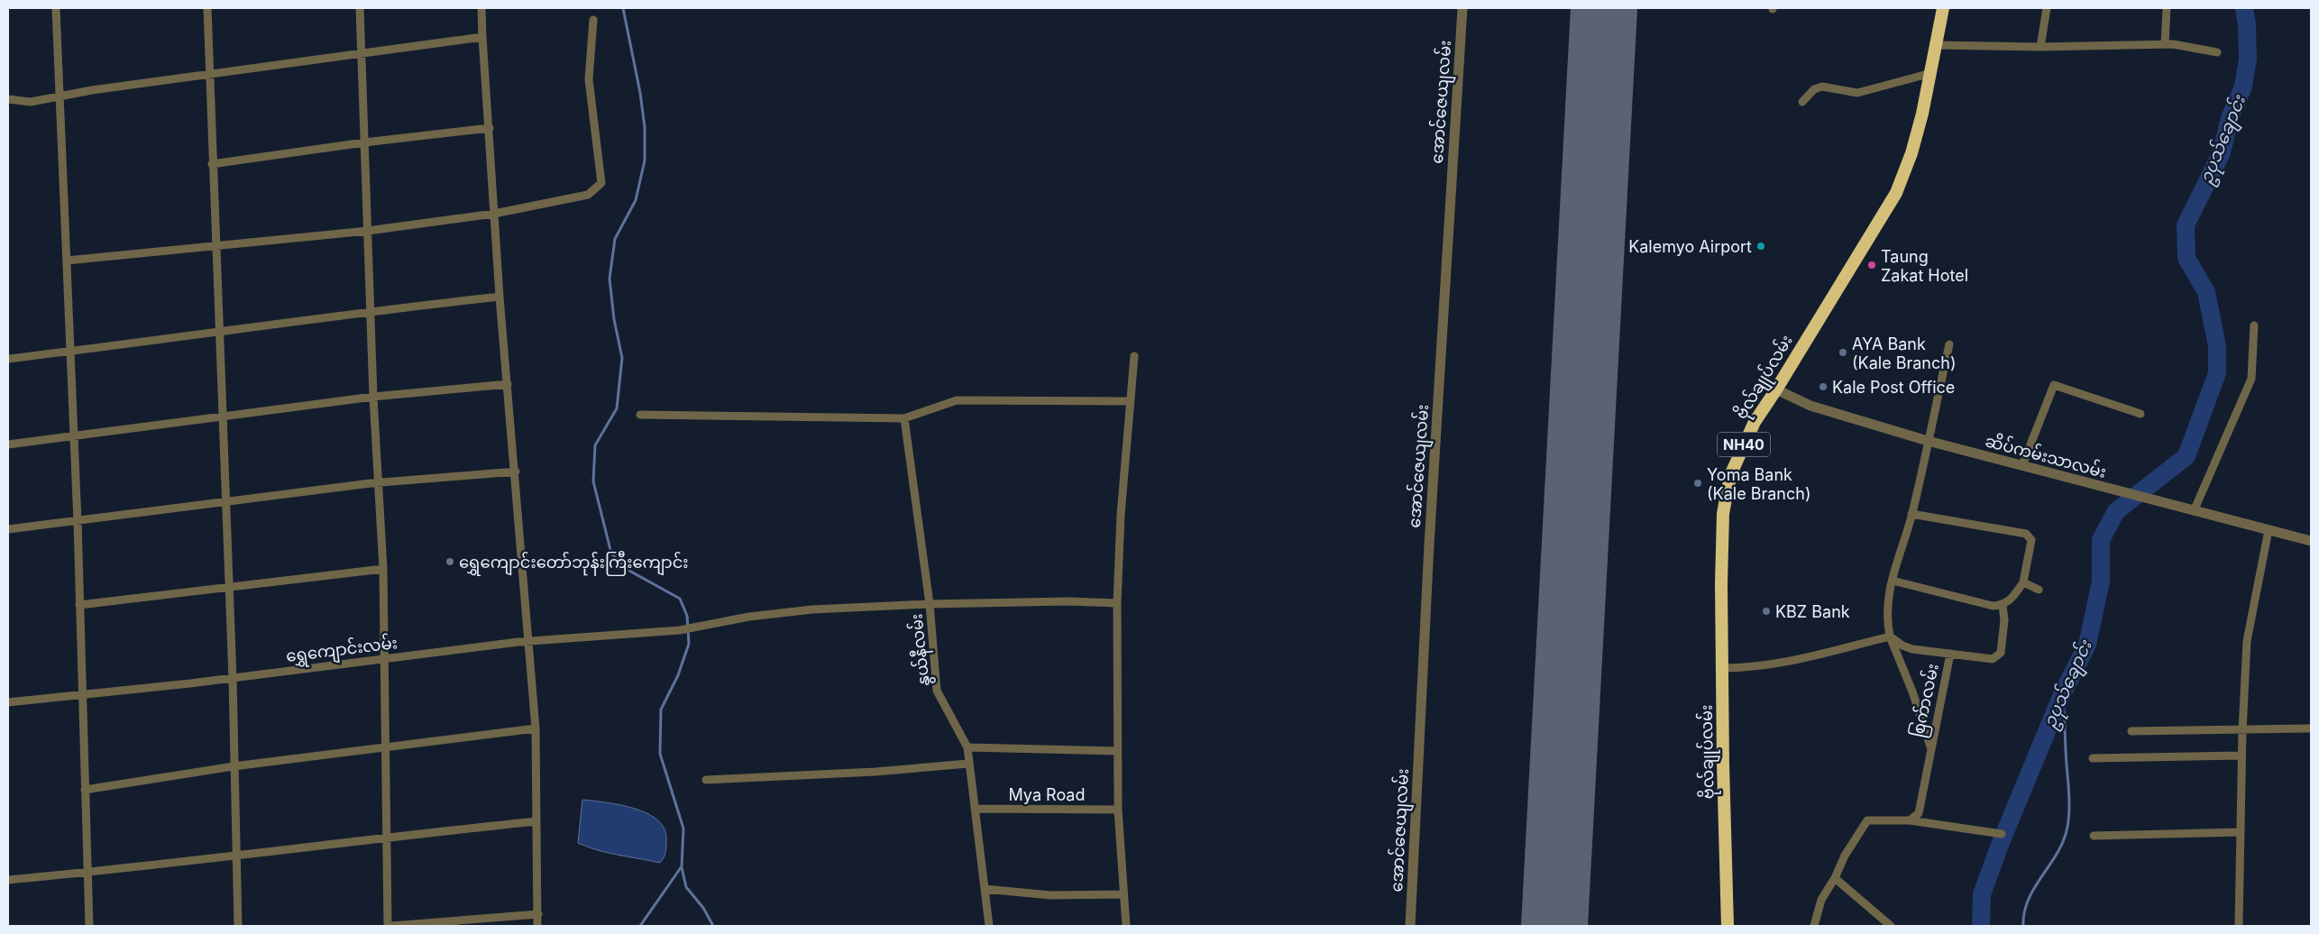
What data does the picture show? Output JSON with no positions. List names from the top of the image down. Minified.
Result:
{"streets":{"highway":["ဗိုလ်ချုပ်လမ်း","NH40"],"street":["အောင်ဇေယျလမ်း","ဆိပ်ကမ်းသာလမ်း","ရွှေကျောင်းလမ်း","နွယ်နီလမ်း","စြက်ာလမ်း","Mya Road"]},"crossings":[["ဗိုလ်ချုပ်လမ်း","ဆိပ်ကမ်းသာလမ်း"],["ရွှေကျောင်းလမ်း","နွယ်နီလမ်း"],["နွယ်နီလမ်း","Mya Road"]],"water":["ဥပုသ်ချောင်း"],"places":["Kalemyo Airport","Taung Zakat Hotel","AYA Bank (Kale Branch)","Kale Post Office","Yoma Bank (Kale Branch)","ရွှေကျောင်းတော်ဘုန်းကြီးကျောင်း","KBZ Bank"]}
